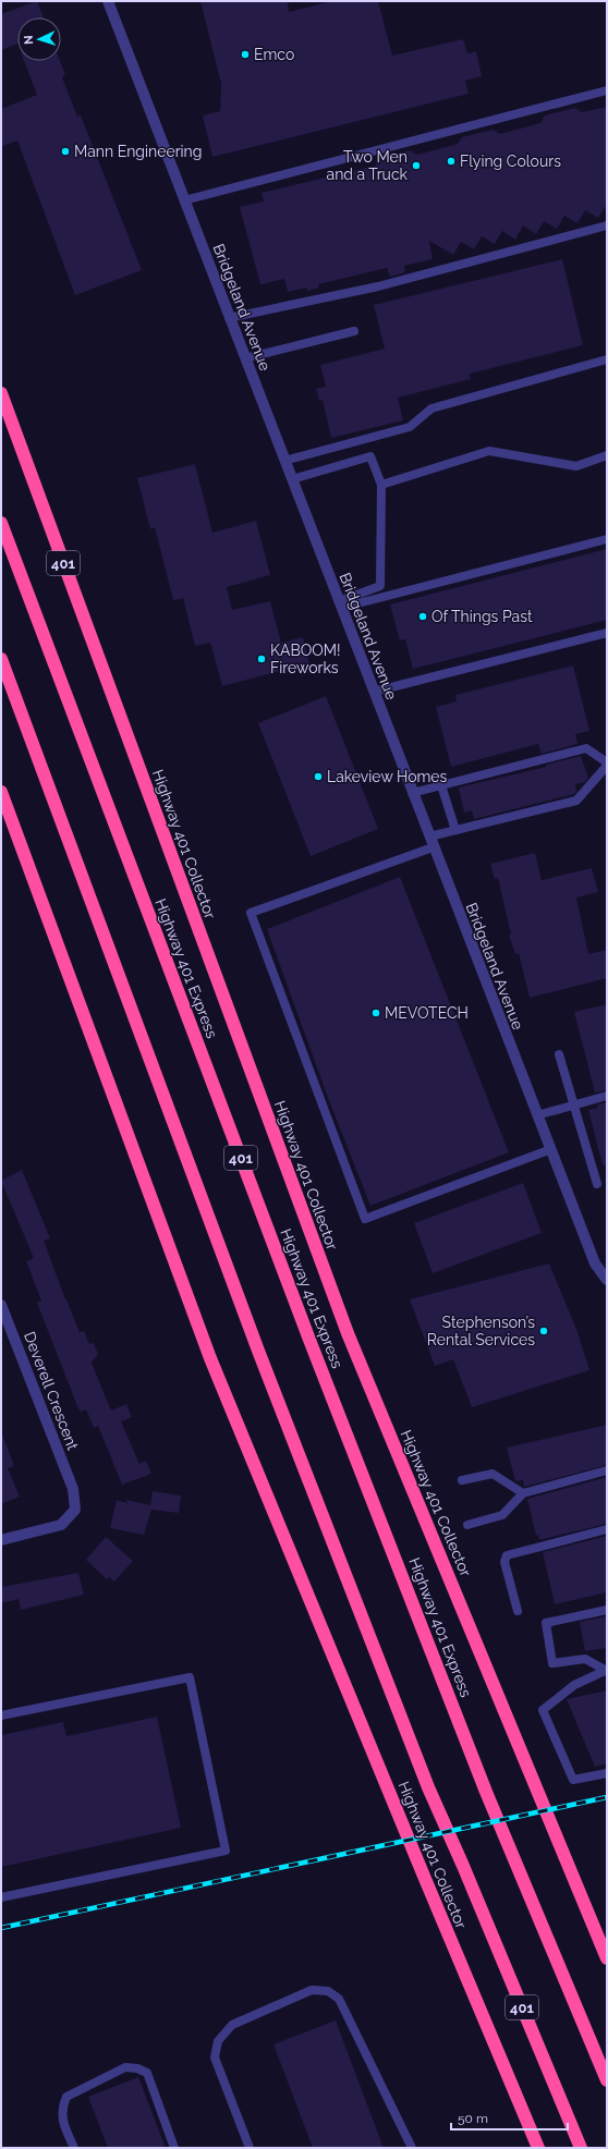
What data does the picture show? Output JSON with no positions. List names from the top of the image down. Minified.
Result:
{"streets":{"highway":["401","Highway 401 Collector","Highway 401 Express"],"street":["Bridgeland Avenue","Deverell Crescent"]},"places":["Emco","Mann Engineering","Flying Colours","Two Men and a Truck","Of Things Past","KABOOM! Fireworks","Lakeview Homes","MEVOTECH","Stephenson’s Rental Services"],"scale_bar":"50 m","north":"left"}
